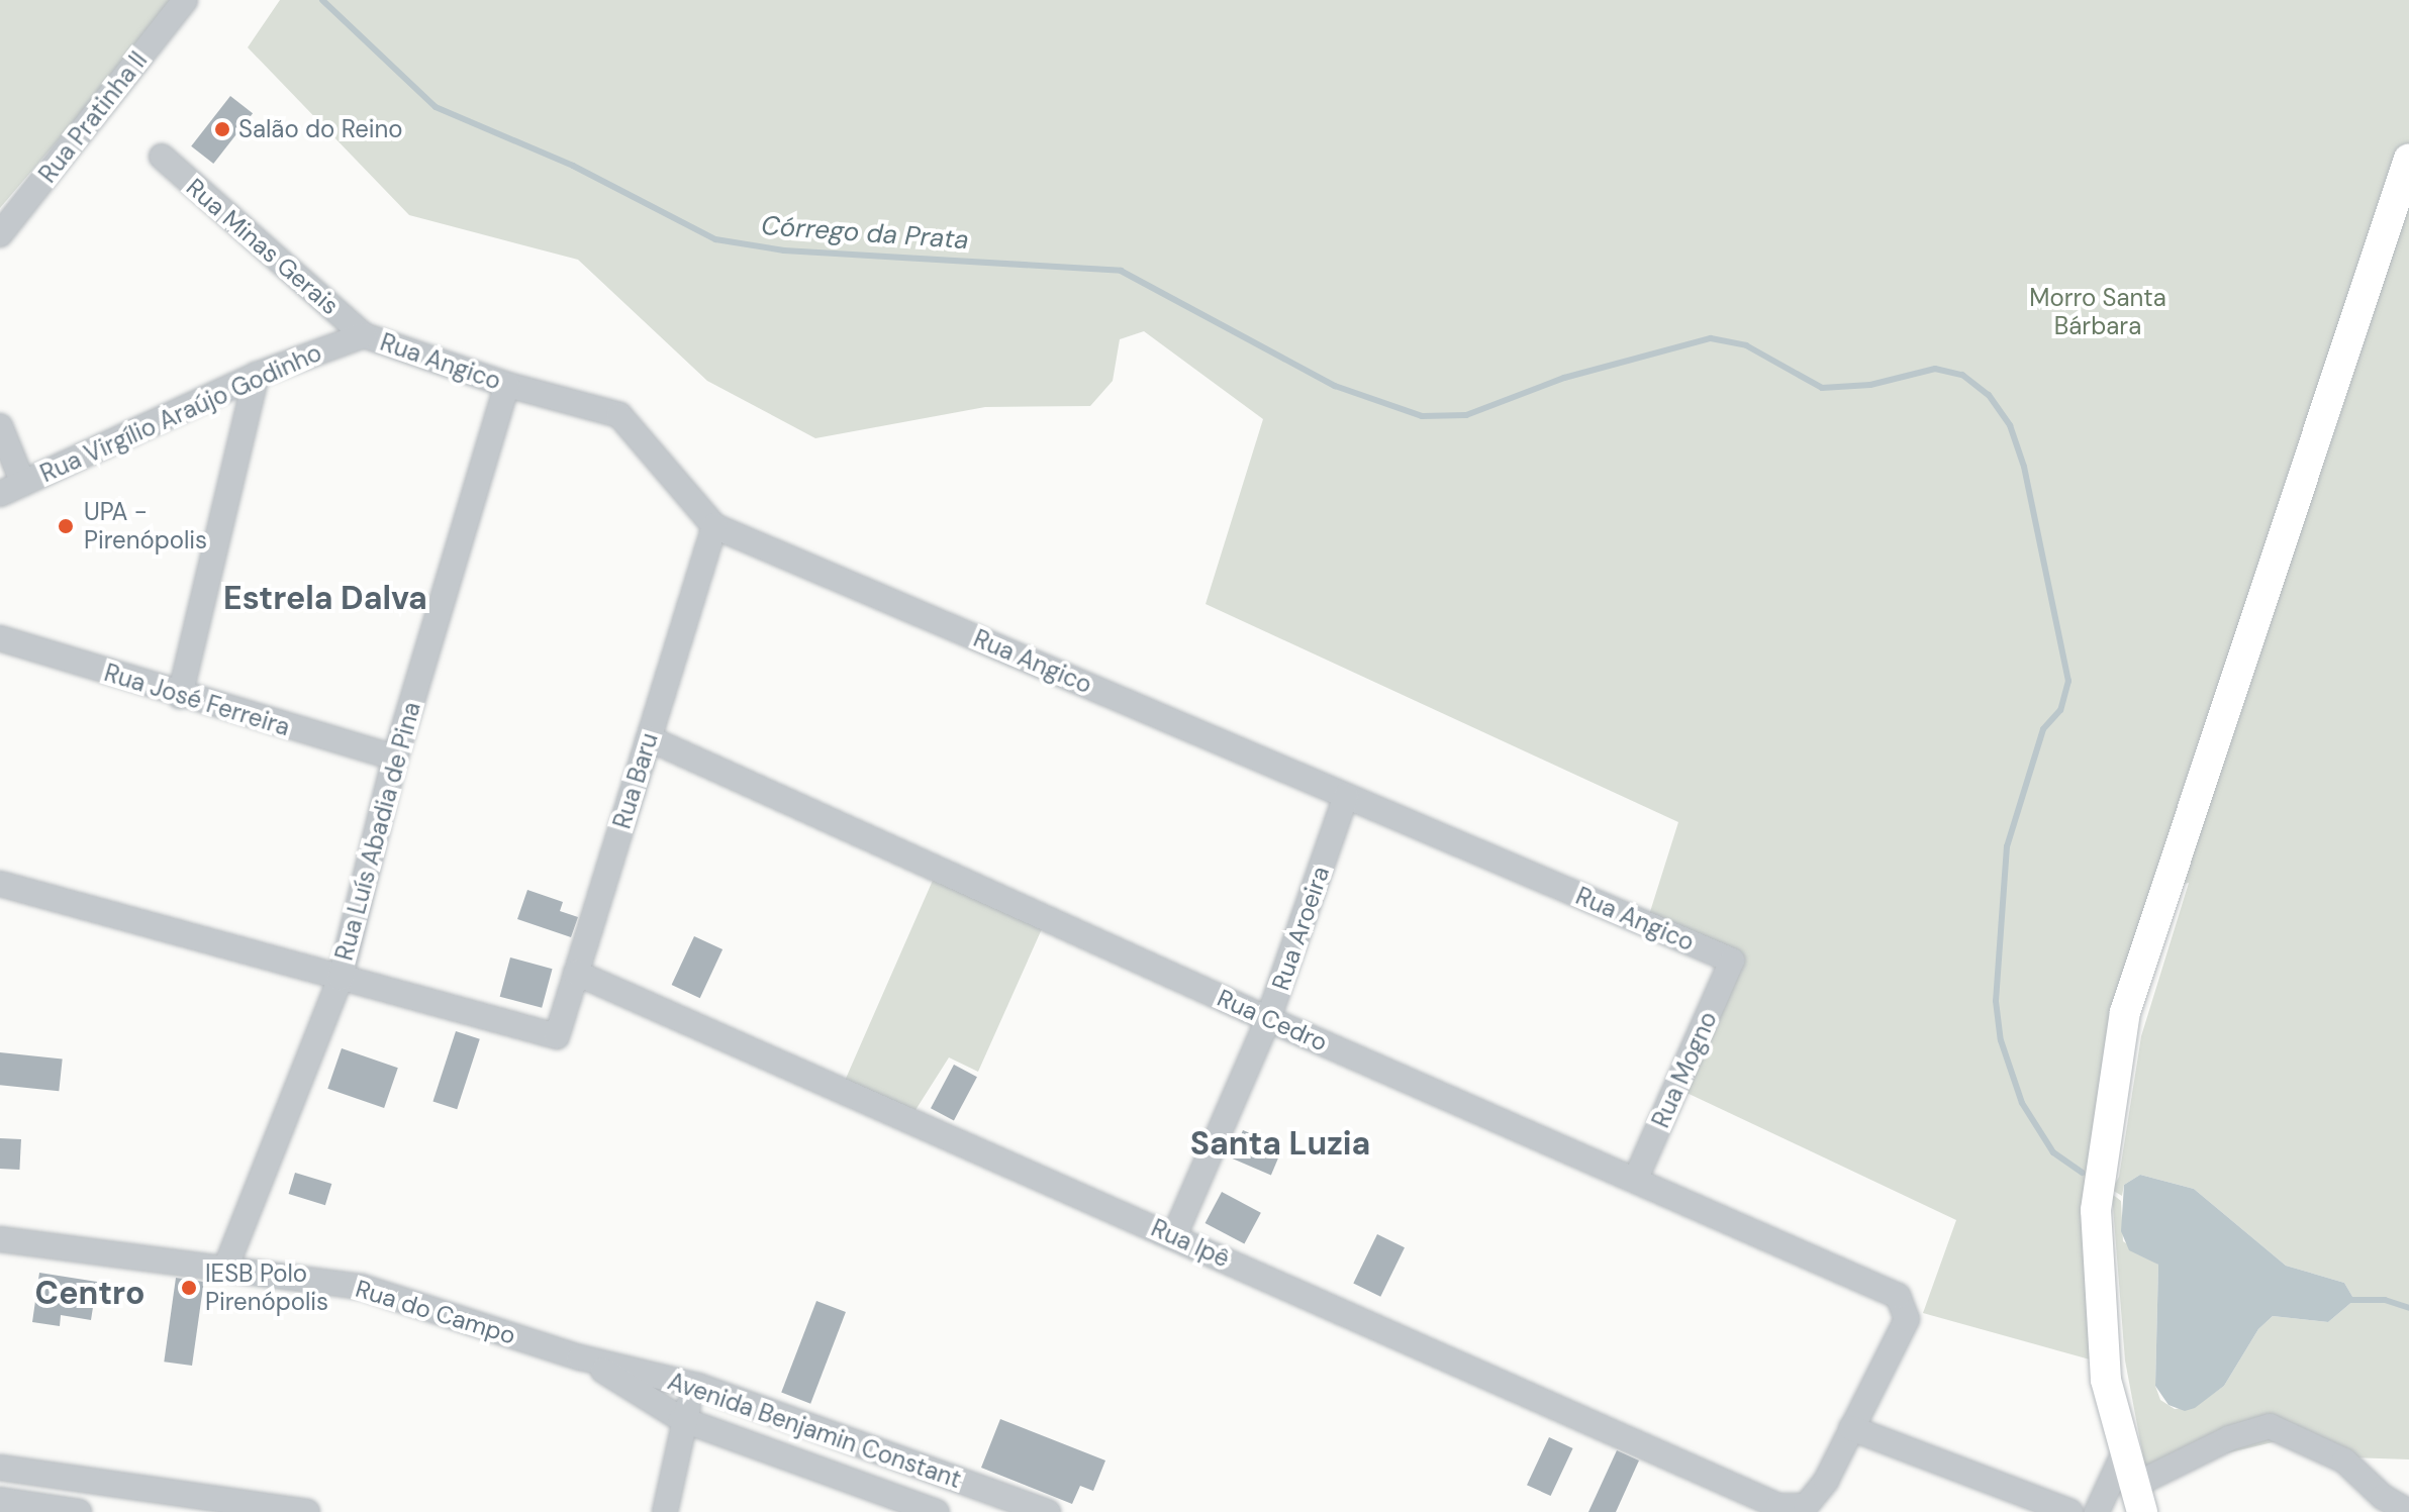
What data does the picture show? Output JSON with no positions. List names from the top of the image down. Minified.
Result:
{"streets":{"street":["Rua Pratinha II","Rua Minas Gerais","Rua Angico","Rua Virgílio Araújo Godinho","Rua José Ferreira","Rua Baru","Rua Luís Abadia de Pina","Rua Aroeira","Rua Cedro","Rua Mogno","Rua Ipê","Rua do Campo","Avenida Benjamin Constant"]},"crossings":[["Rua Minas Gerais","Rua Angico"],["Rua Minas Gerais","Rua Virgílio Araújo Godinho"],["Rua Angico","Rua Virgílio Araújo Godinho"],["Rua Angico","Rua Baru"],["Rua Angico","Rua Luís Abadia de Pina"],["Rua Angico","Rua Aroeira"],["Rua Angico","Rua Mogno"],["Rua José Ferreira","Rua Luís Abadia de Pina"],["Rua Baru","Rua Luís Abadia de Pina"],["Rua Baru","Rua Cedro"],["Rua Baru","Rua Ipê"],["Rua Luís Abadia de Pina","Rua do Campo"],["Rua Aroeira","Rua Cedro"],["Rua Aroeira","Rua Ipê"],["Rua Cedro","Rua Mogno"],["Rua Cedro","Rua Ipê"],["Rua do Campo","Avenida Benjamin Constant"]],"districts":["Estrela Dalva","Santa Luzia","Centro"],"water":["Córrego da Prata"],"parks":["Morro Santa Bárbara"],"places":["Salão do Reino","UPA - Pirenópolis","IESB Polo Pirenópolis"]}
